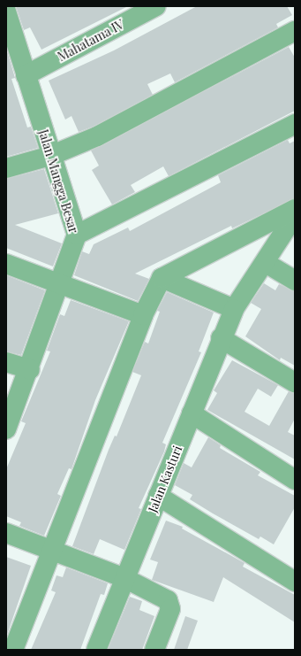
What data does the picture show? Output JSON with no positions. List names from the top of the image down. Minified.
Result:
{"streets":{"street":["Mahatama IV","Jalan Mangga Besar","Jalan Kasturi"]},"crossings":[["Mahatama IV","Jalan Mangga Besar"]]}
